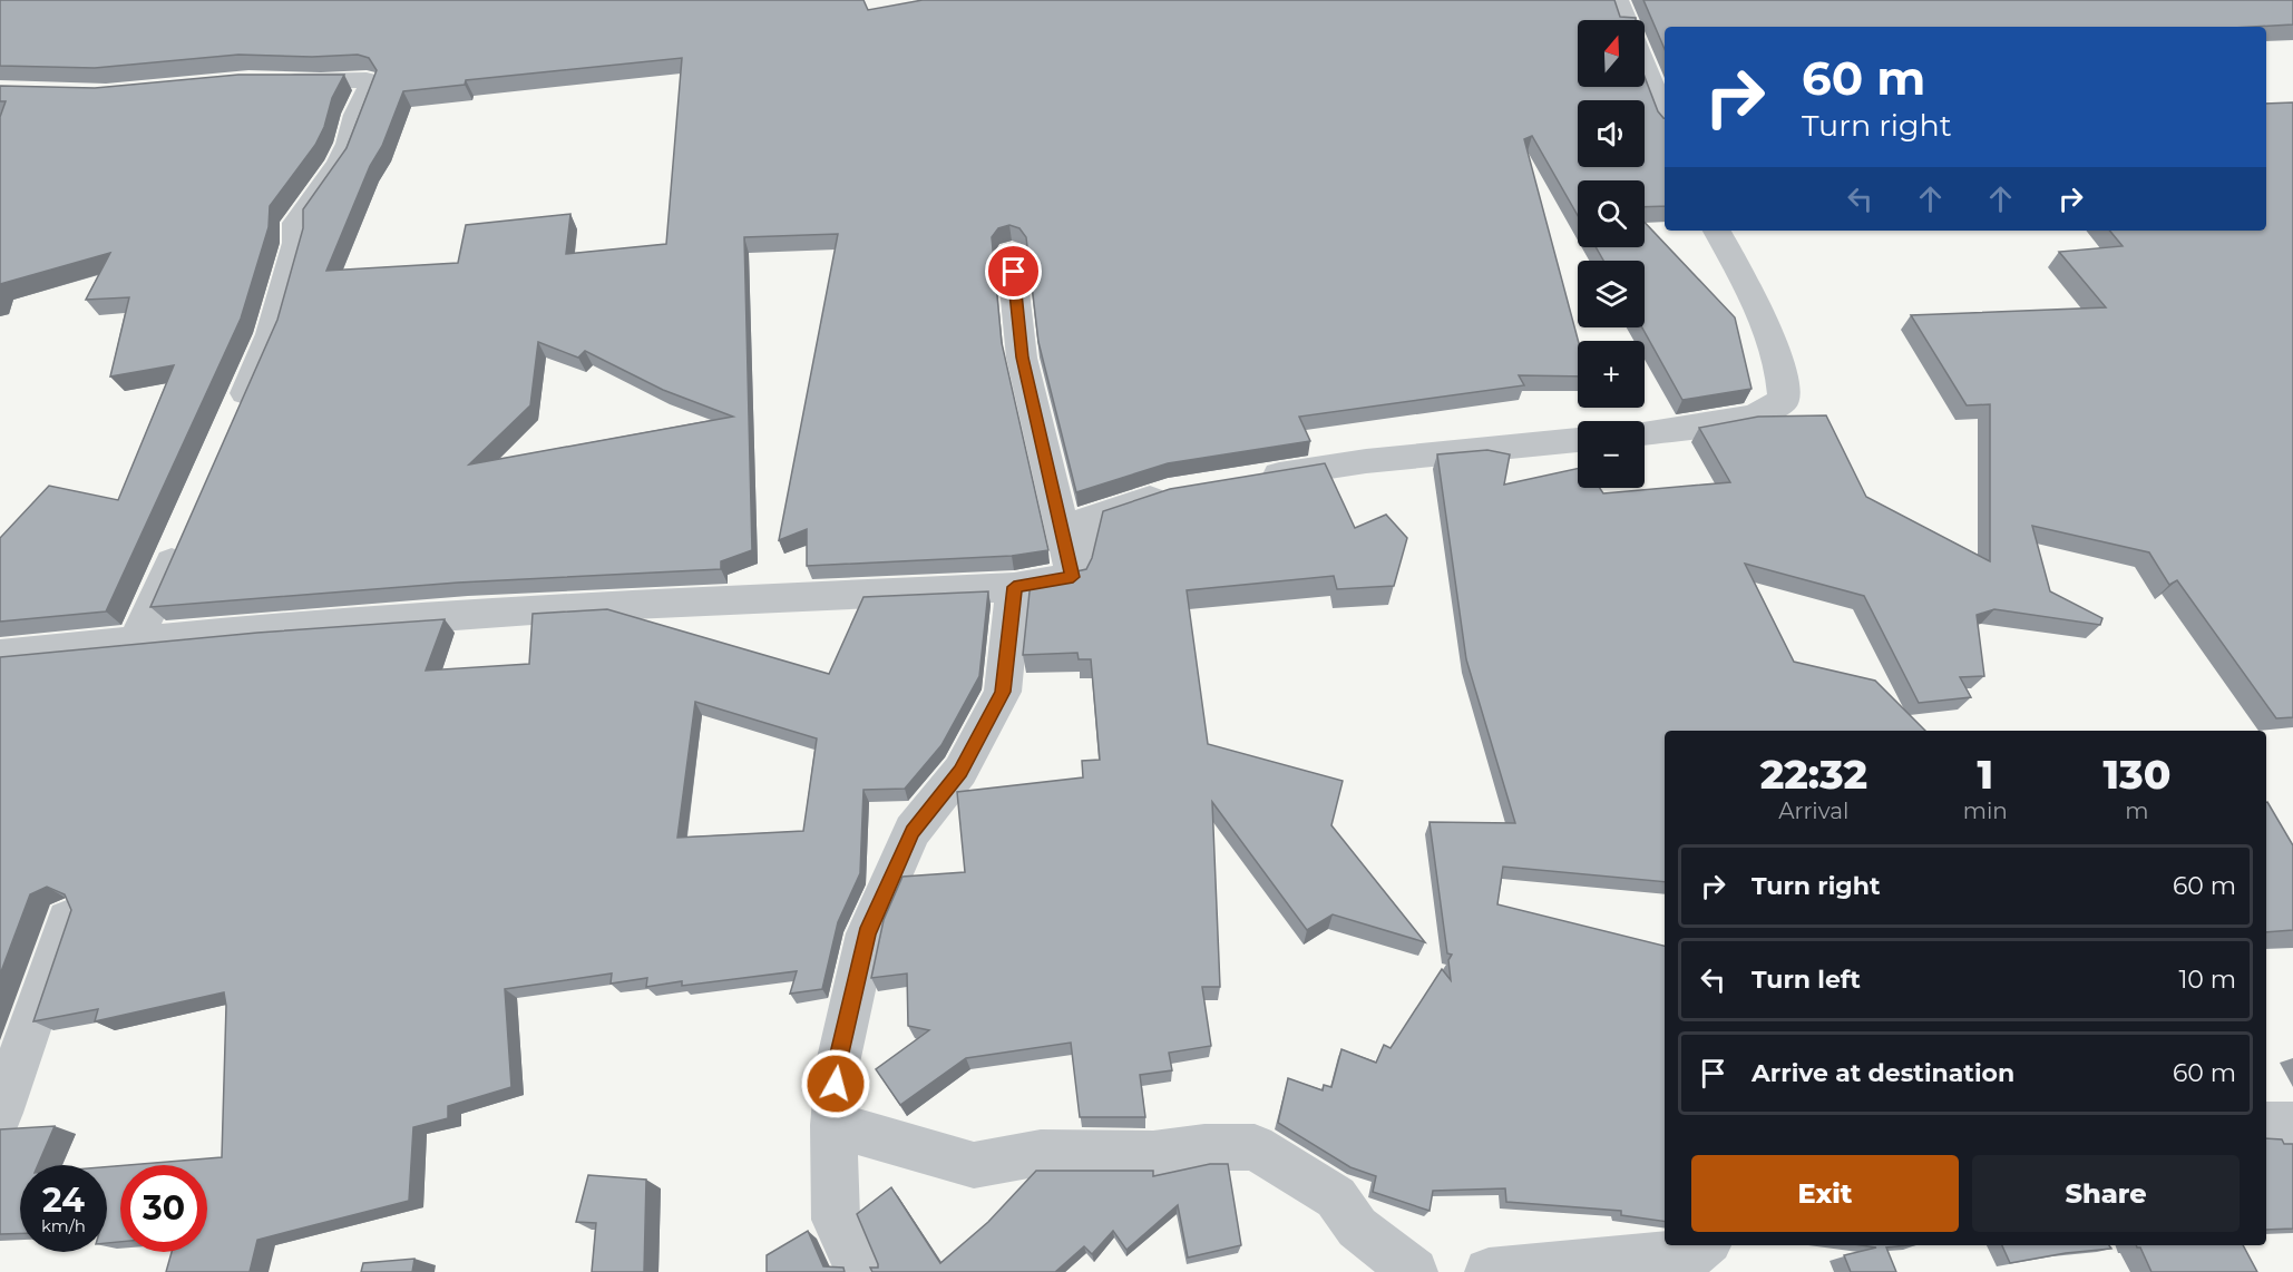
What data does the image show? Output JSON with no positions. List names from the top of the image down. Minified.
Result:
{"north":"top","page":{"map_buttons":["+","−"],"turn":["60 m","Turn right"],"eta":["22:32","Arrival","1","min","130","m"],"list":[{"name":"Turn right","value":"60 m"},{"name":"Turn left","value":"10 m"},{"name":"Arrive at destination","value":"60 m"}],"buttons":["Exit","Share"],"speed":"24 km/h","limit":"30"}}
